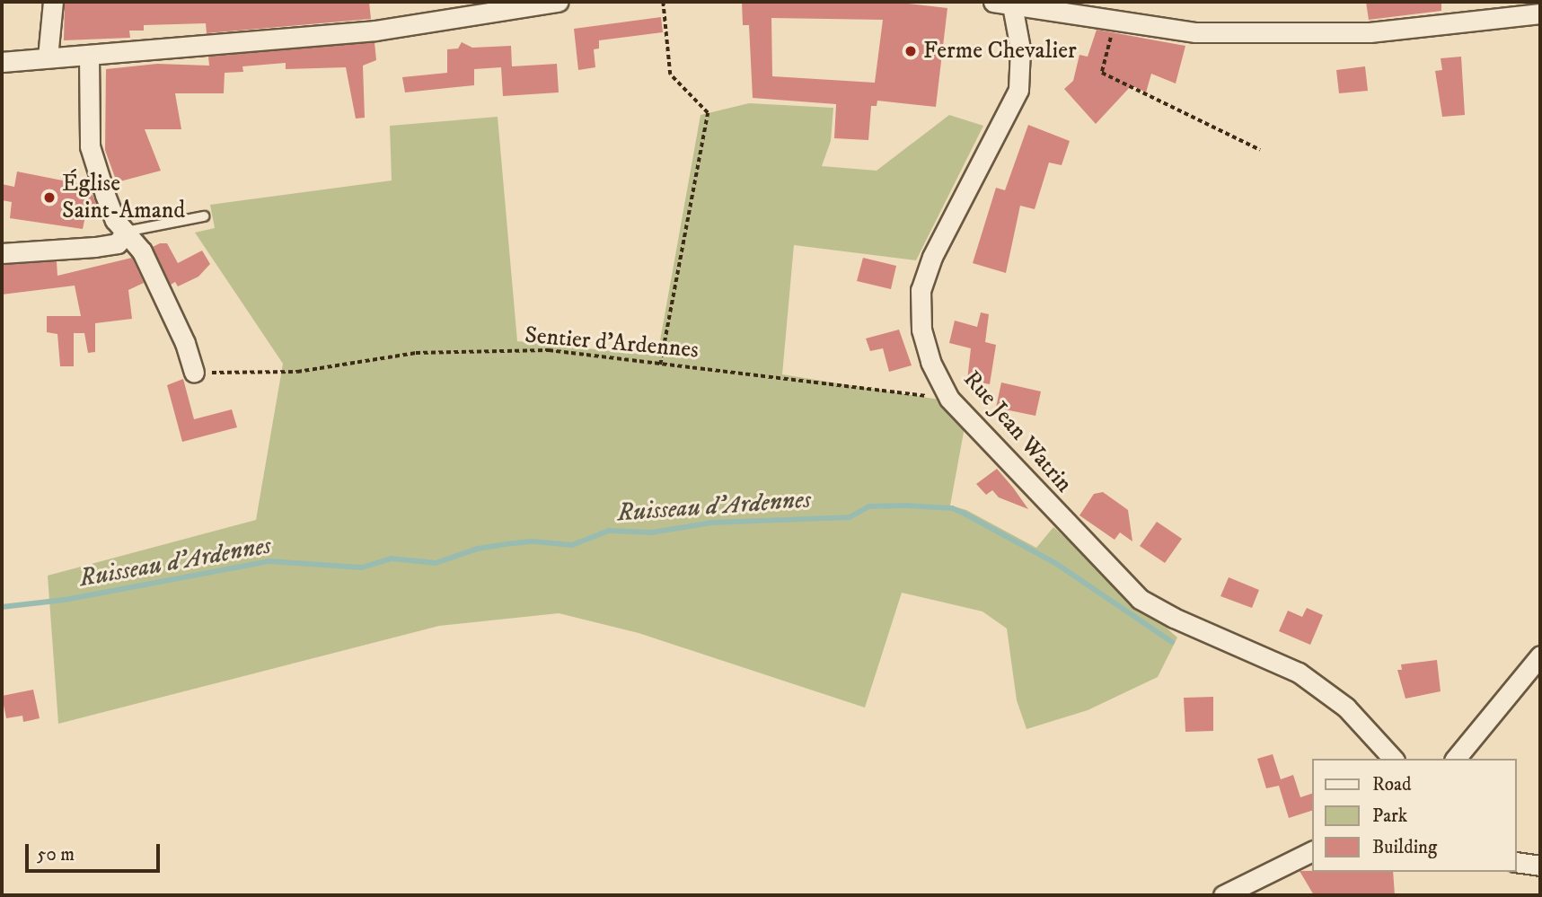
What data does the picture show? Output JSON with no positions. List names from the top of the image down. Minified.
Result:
{"streets":{"street":["Rue Jean Watrin"],"path":["Sentier d'Ardennes"]},"crossings":[["Sentier d'Ardennes","Rue Jean Watrin"]],"water":["Ruisseau d'Ardennes"],"places":["Ferme Chevalier","Église Saint-Amand"],"legend":["Road","Park","Building"],"scale_bar":"50 m"}
